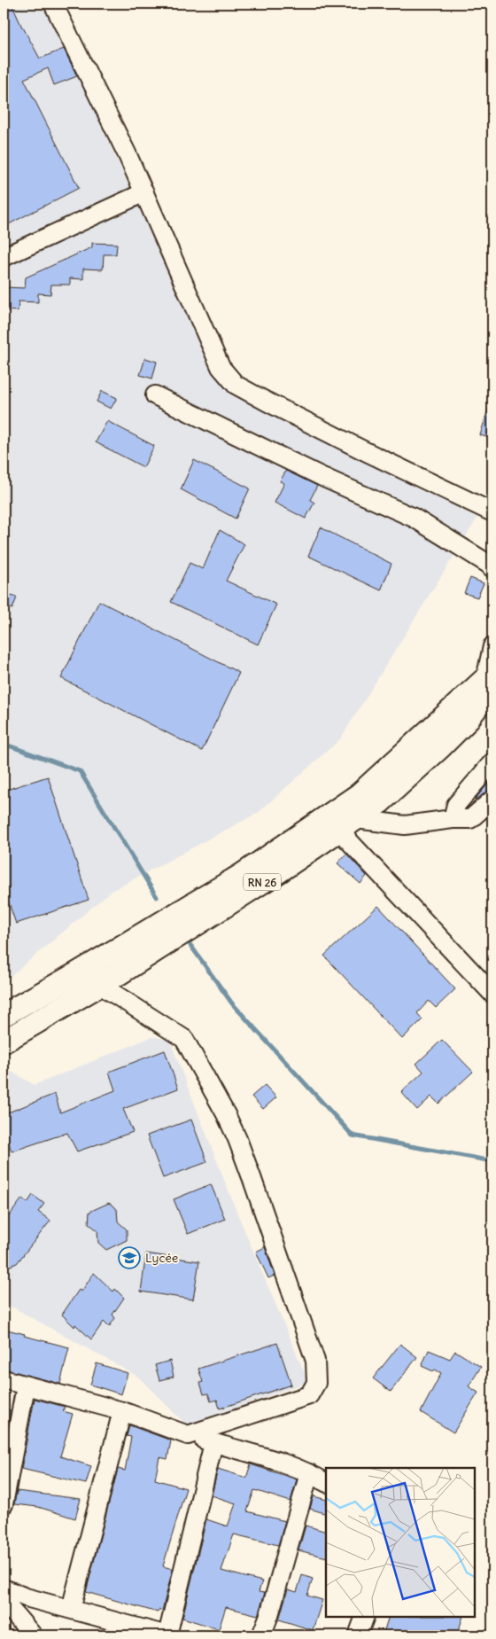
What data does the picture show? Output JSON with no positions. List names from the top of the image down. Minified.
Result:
{"streets":{"main road":["RN 26"]},"places":{"school or university":["Lycée"]}}
